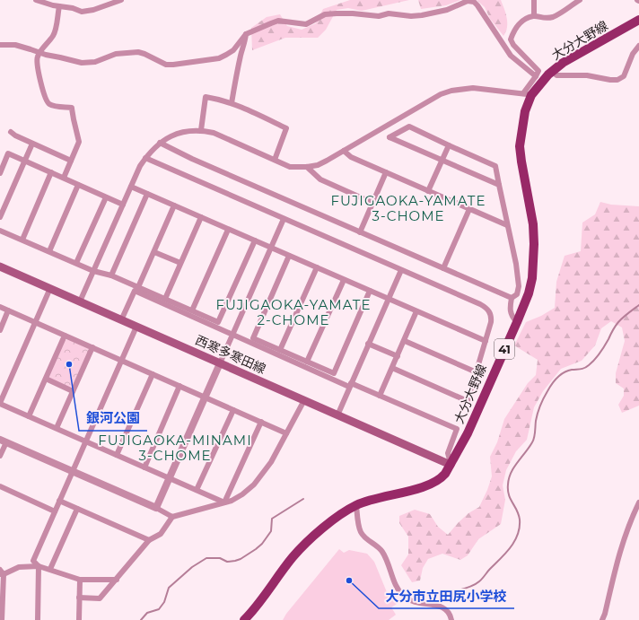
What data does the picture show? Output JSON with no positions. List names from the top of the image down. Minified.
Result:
{"streets":{"main road":["大分大野線","41","西寒多寒田線"]},"crossings":[["大分大野線","西寒多寒田線"]],"districts":["FUJIGAOKA-YAMATE 3-CHOME","FUJIGAOKA-YAMATE 2-CHOME","FUJIGAOKA-MINAMI 3-CHOME"],"places":["銀河公園","大分市立田尻小学校"]}
